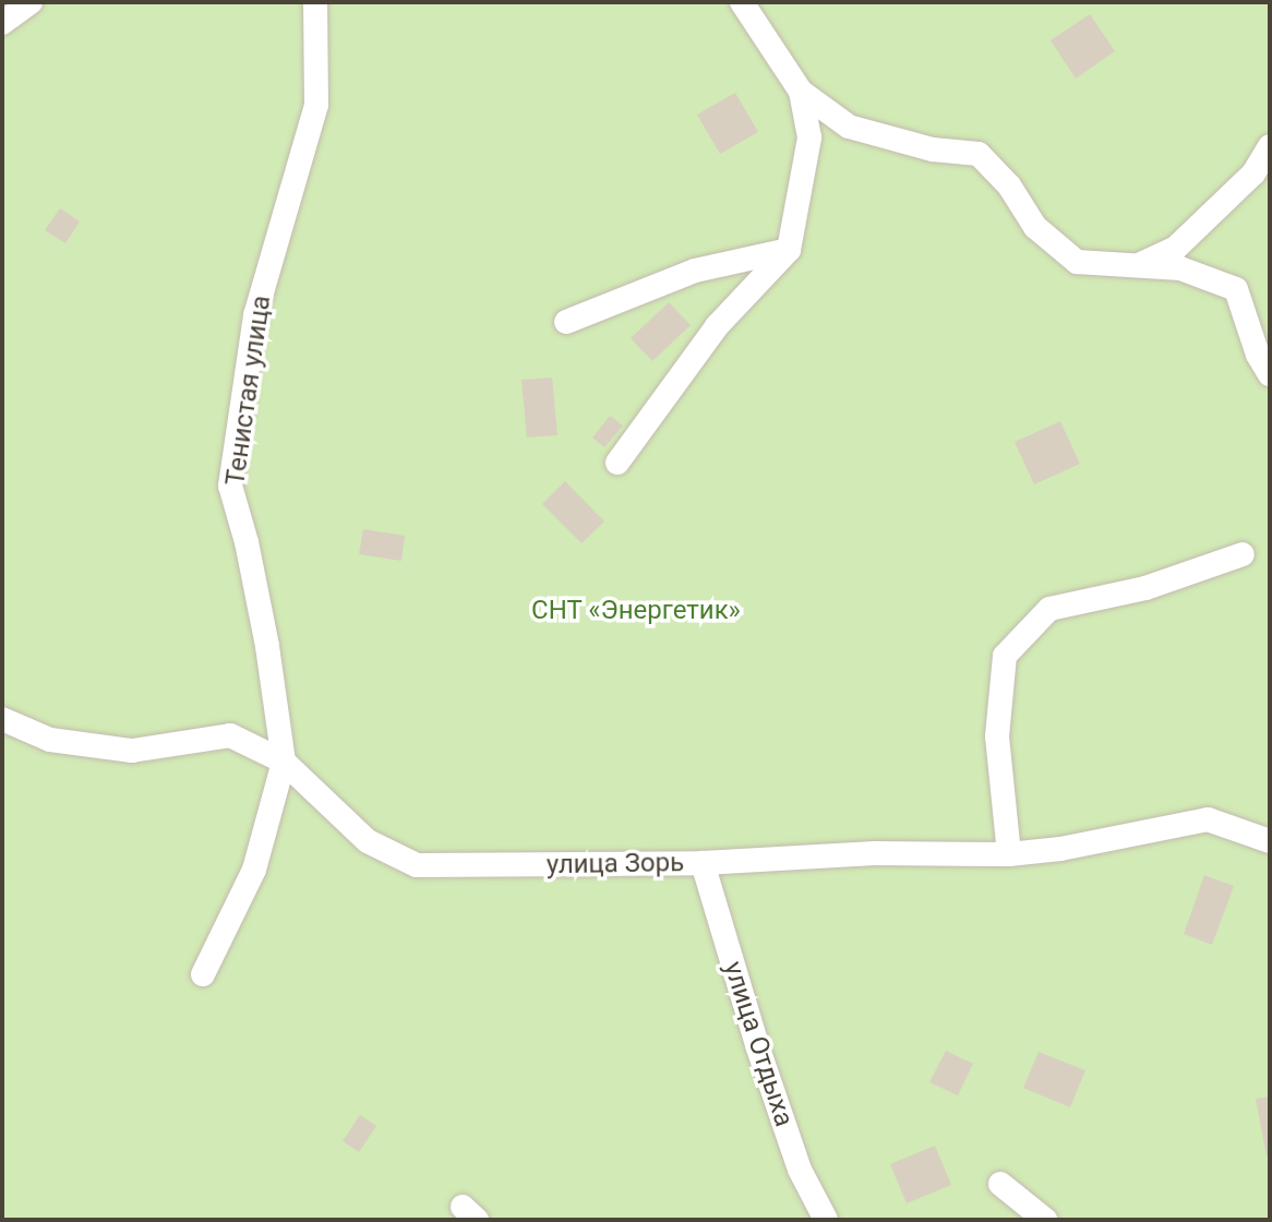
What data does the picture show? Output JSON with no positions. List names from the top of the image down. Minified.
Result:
{"streets":{"street":["Тенистая улица","улица Зорь","улица Отдыха"]},"crossings":[["Тенистая улица","улица Зорь"],["улица Зорь","улица Отдыха"]],"parks":["СНТ «Энергетик»"]}
